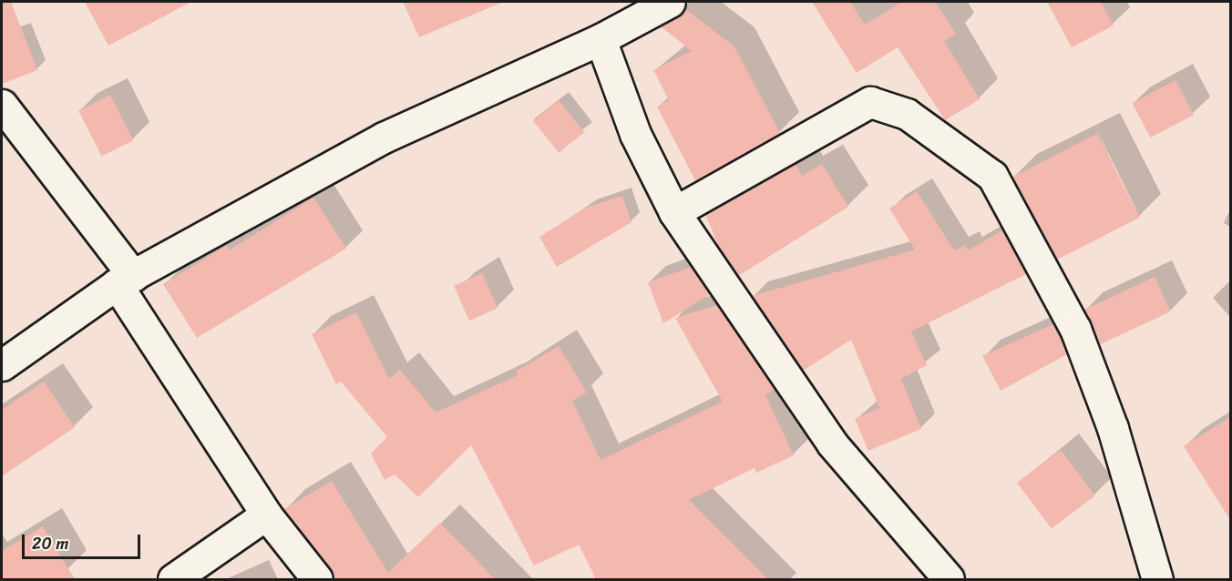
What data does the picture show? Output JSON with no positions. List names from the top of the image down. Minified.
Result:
{"scale_bar":"20 m"}
